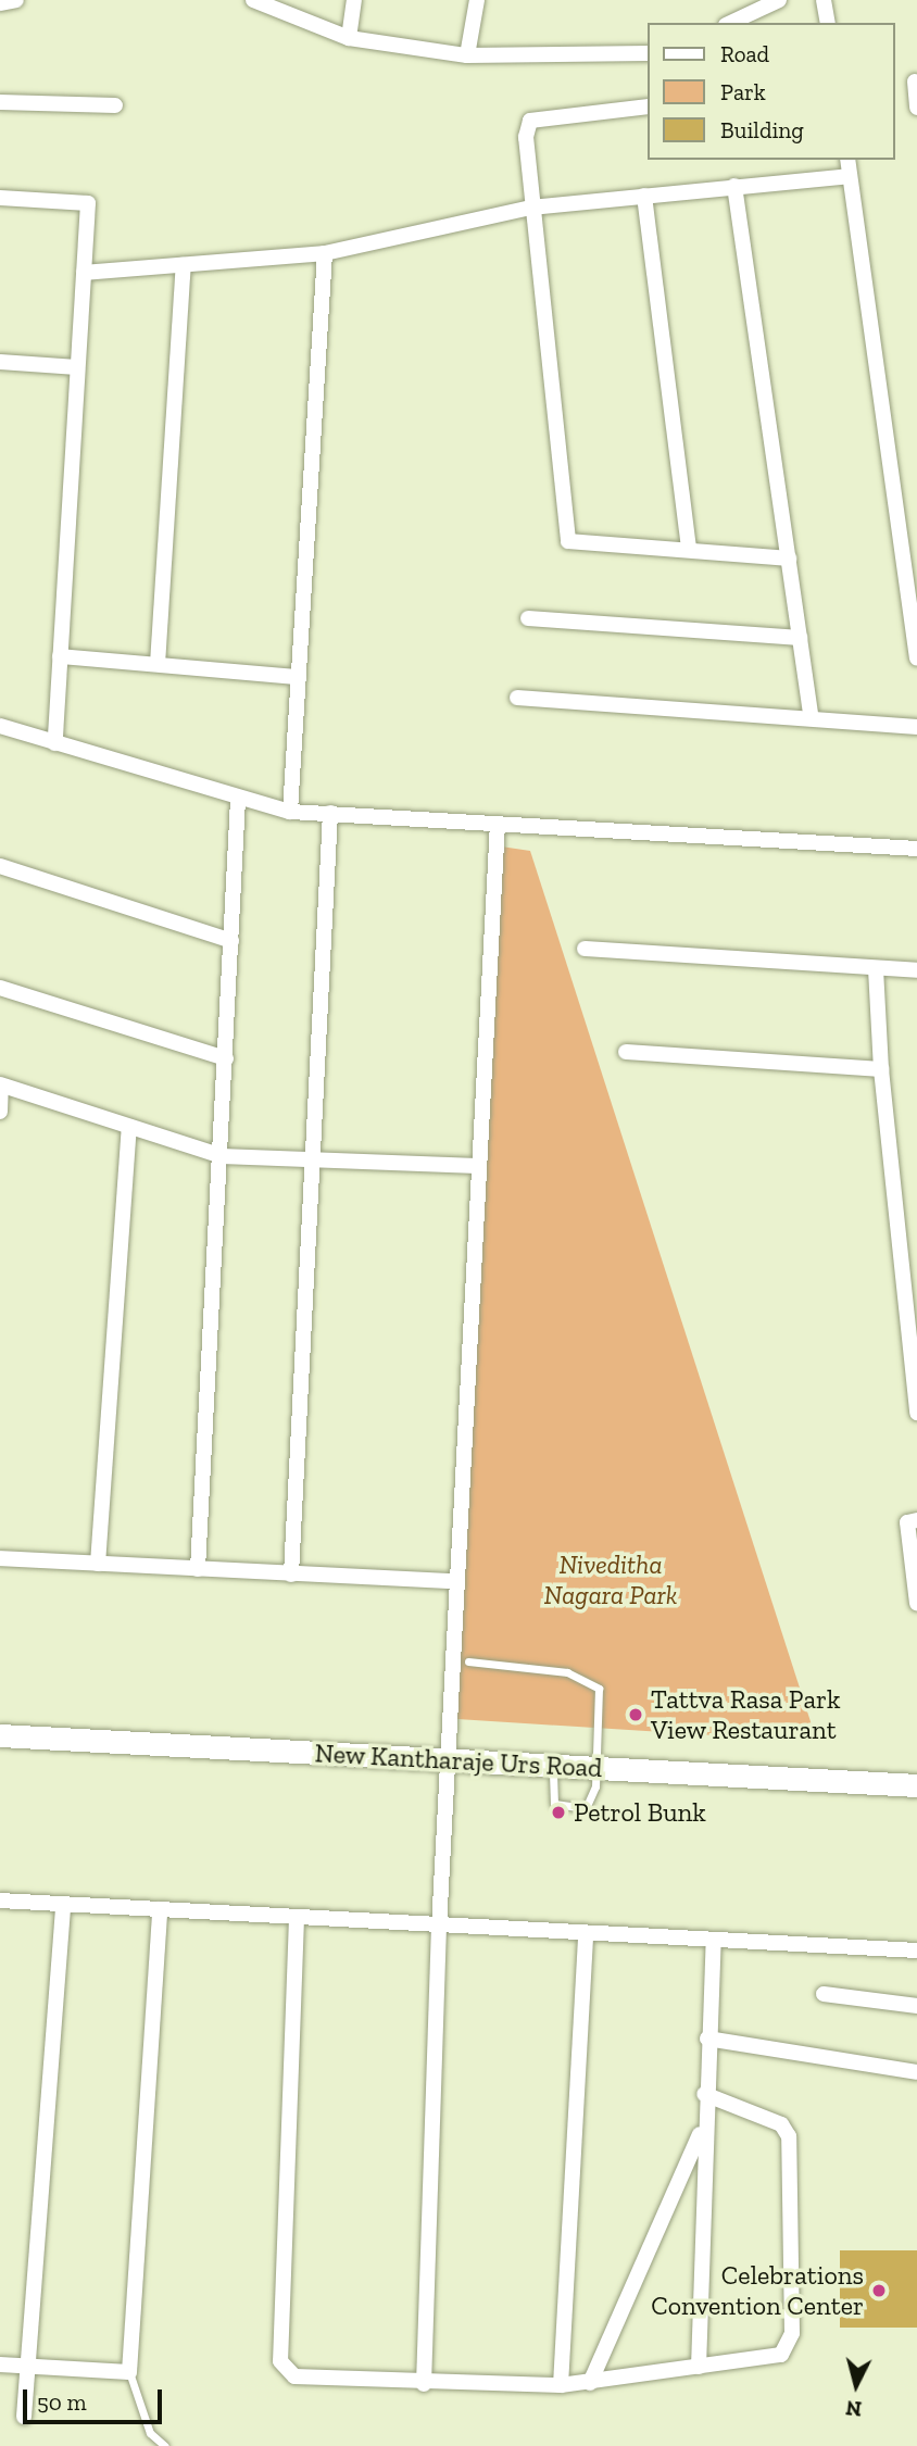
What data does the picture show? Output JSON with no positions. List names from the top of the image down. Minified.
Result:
{"streets":{"main road":["New Kantharaje Urs Road"]},"parks":["Niveditha Nagara Park"],"places":["Tattva Rasa Park View Restaurant","Petrol Bunk","Celebrations Convention Center"],"legend":["Road","Park","Building"],"scale_bar":"50 m","north":"bottom"}
